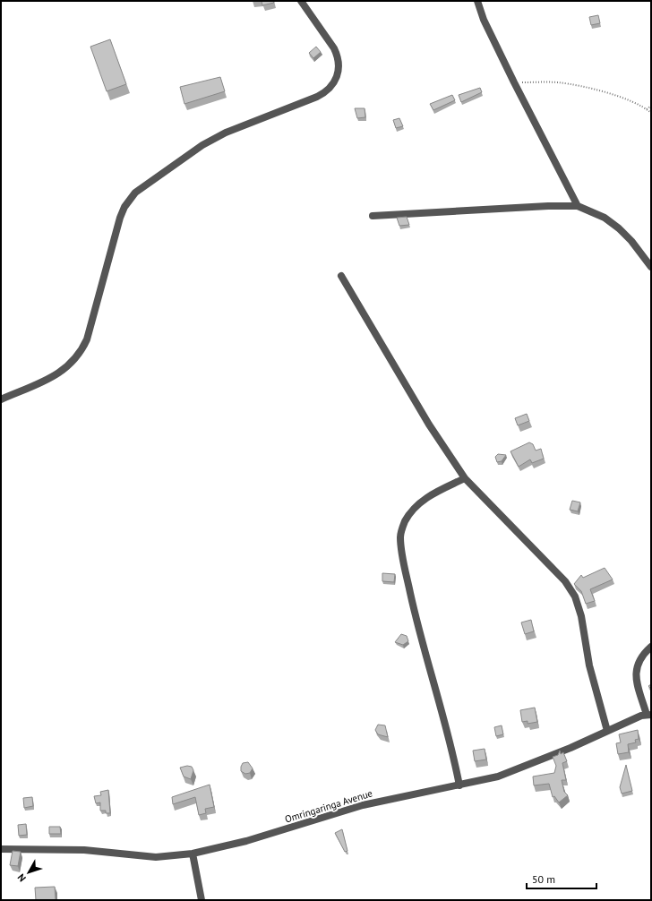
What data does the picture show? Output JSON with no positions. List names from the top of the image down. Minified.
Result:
{"streets":{"street":["Omringaringa Avenue"]},"scale_bar":"50 m","north":"bottom left"}
